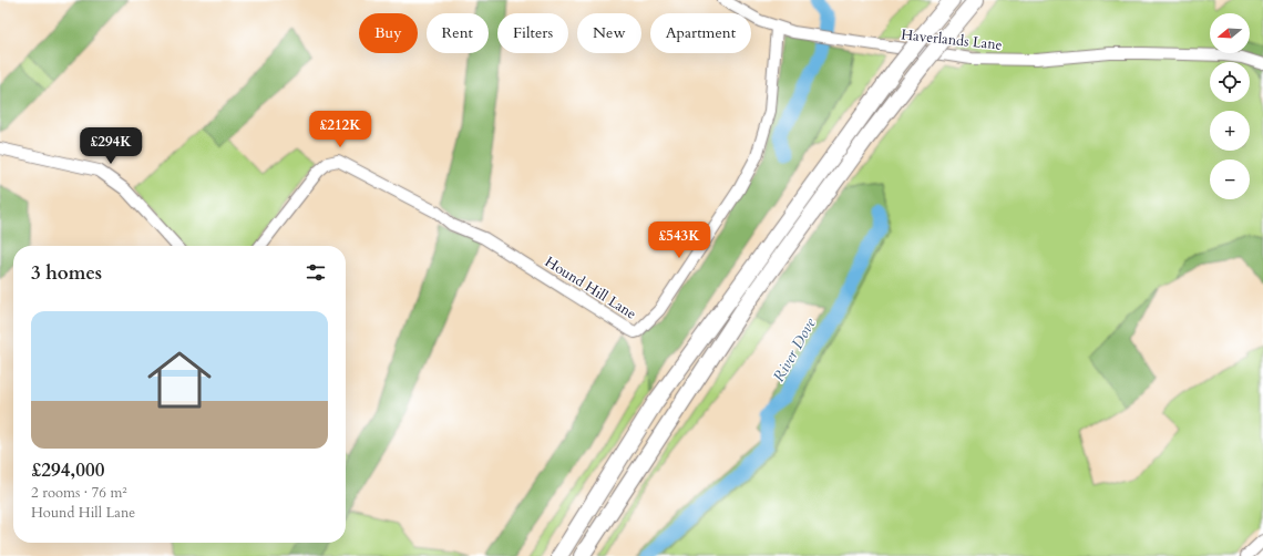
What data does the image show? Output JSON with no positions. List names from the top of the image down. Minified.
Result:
{"streets":{"street":["Haverlands Lane","Hound Hill Lane"]},"crossings":[["Haverlands Lane","Hound Hill Lane"]],"water":["River Dove"],"north":"left","page":{"map_buttons":["+","−"],"chip":["Buy","Rent","Filters","New","Apartment"],"price":["£212K","£294K","£543K"],"heading":"3 homes","list":[{"name":"£294,000","note":"2 rooms · 76 m² · Hound Hill Lane"}]}}
